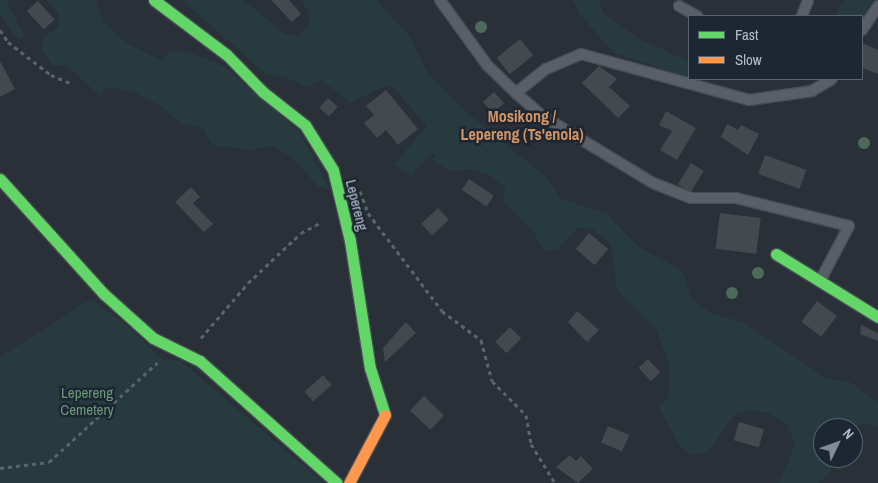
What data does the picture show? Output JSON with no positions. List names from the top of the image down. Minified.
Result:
{"streets":{"street":["Lepereng"]},"districts":["Mosikong / Lepereng (Ts'enola)"],"parks":["Lepereng Cemetery"],"legend":["Fast","Slow"],"north":"top right"}
